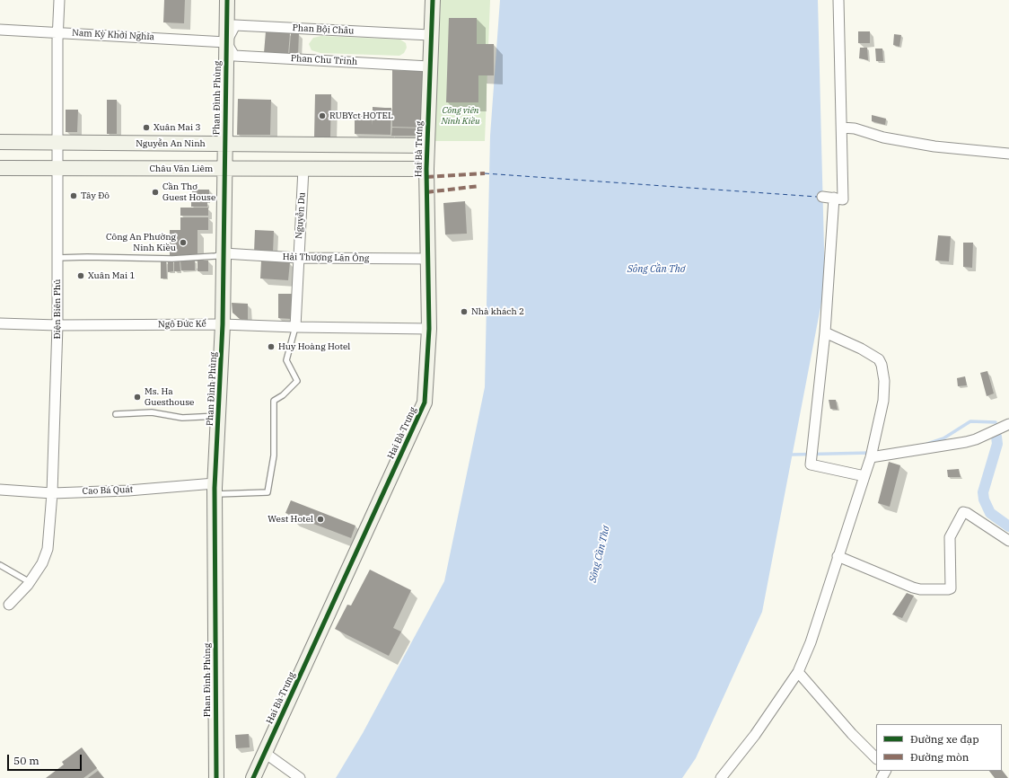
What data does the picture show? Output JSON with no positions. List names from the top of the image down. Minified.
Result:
{"streets":{"street":["Phan Bội Châu","Nam Kỳ Khởi Nghĩa","Phan Chu Trinh","Phan Đình Phùng","Nguyễn An Ninh","Hai Bà Trưng","Châu Văn Liêm","Nguyễn Du","Hải Thượng Lãn Ông","Điện Biên Phủ","Ngô Đức Kế","Cao Bá Quát"]},"crossings":[["Phan Bội Châu","Nam Kỳ Khởi Nghĩa"],["Phan Bội Châu","Phan Chu Trinh"],["Phan Bội Châu","Phan Đình Phùng"],["Phan Bội Châu","Hai Bà Trưng"],["Nam Kỳ Khởi Nghĩa","Phan Chu Trinh"],["Nam Kỳ Khởi Nghĩa","Phan Đình Phùng"],["Nam Kỳ Khởi Nghĩa","Điện Biên Phủ"],["Phan Chu Trinh","Phan Đình Phùng"],["Phan Chu Trinh","Hai Bà Trưng"],["Phan Đình Phùng","Nguyễn An Ninh"],["Phan Đình Phùng","Châu Văn Liêm"],["Phan Đình Phùng","Hải Thượng Lãn Ông"],["Phan Đình Phùng","Ngô Đức Kế"],["Phan Đình Phùng","Cao Bá Quát"],["Nguyễn An Ninh","Hai Bà Trưng"],["Nguyễn An Ninh","Điện Biên Phủ"],["Hai Bà Trưng","Châu Văn Liêm"],["Hai Bà Trưng","Hải Thượng Lãn Ông"],["Hai Bà Trưng","Ngô Đức Kế"],["Châu Văn Liêm","Nguyễn Du"],["Châu Văn Liêm","Điện Biên Phủ"],["Nguyễn Du","Hải Thượng Lãn Ông"],["Nguyễn Du","Ngô Đức Kế"],["Điện Biên Phủ","Ngô Đức Kế"],["Điện Biên Phủ","Cao Bá Quát"]],"water":["Sông Cần Thơ"],"parks":["Công viên Ninh Kiều"],"places":["RUBYct HOTEL","Xuân Mai 3","Cần Thơ Guest House","Tây Đô","Công An Phường Ninh Kiều","Xuân Mai 1","Nhà khách 2","Huy Hoàng Hotel","Ms. Ha Guesthouse","West Hotel"],"legend":["Đường xe đạp","Đường mòn"],"scale_bar":"50 m"}
